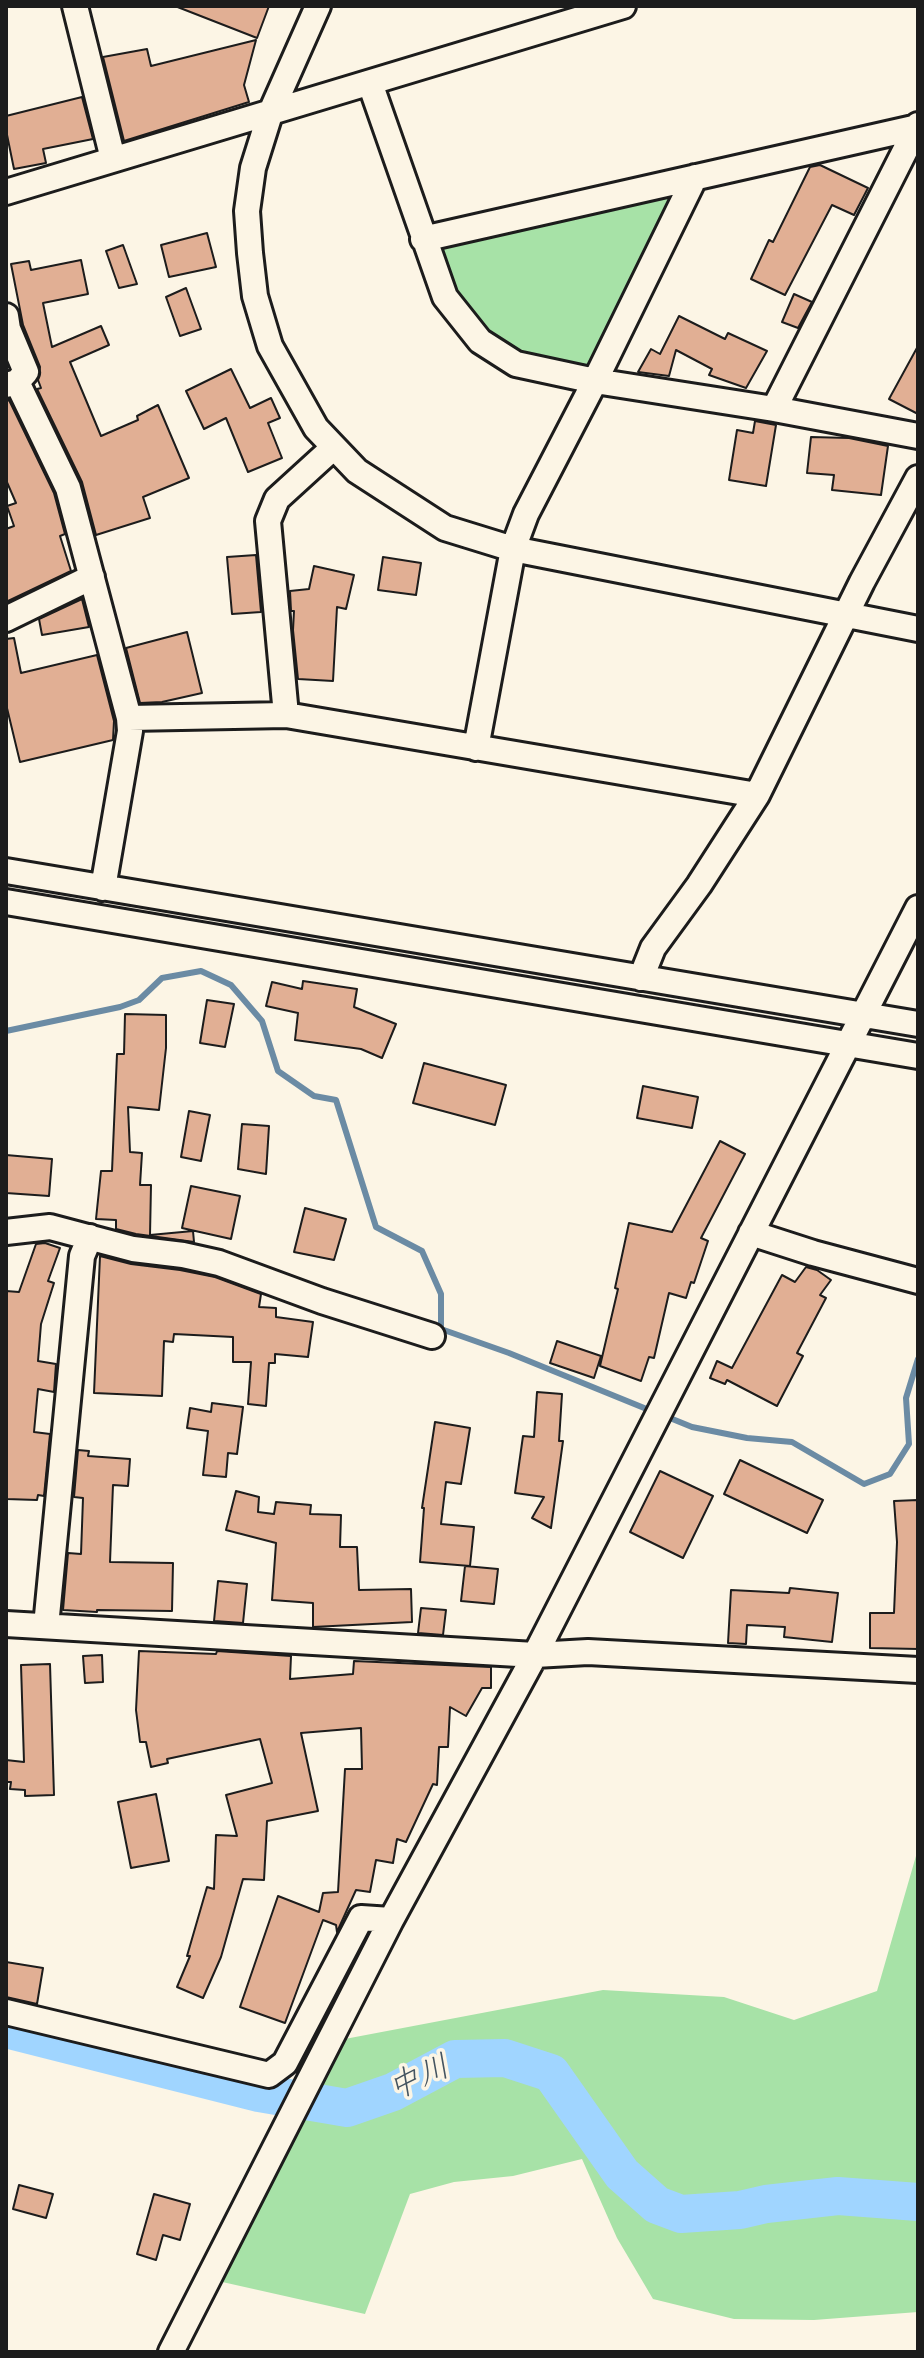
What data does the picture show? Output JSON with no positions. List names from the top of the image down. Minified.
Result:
{"water":["中川"]}
